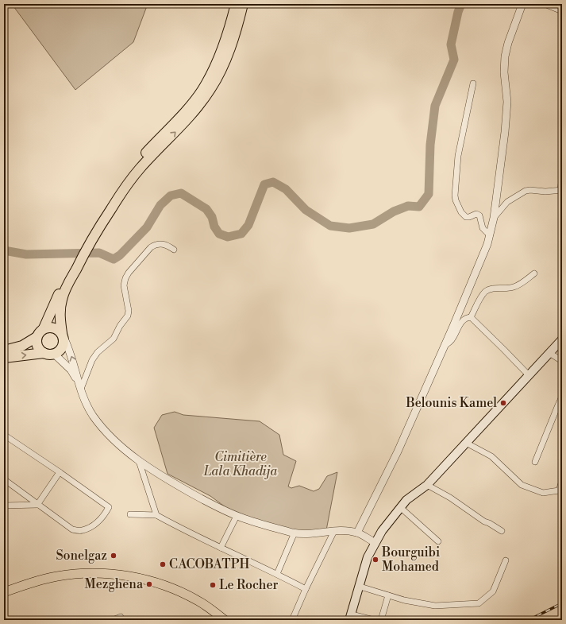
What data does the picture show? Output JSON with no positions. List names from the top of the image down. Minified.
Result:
{"parks":["Cimitière Lala Khadija"],"places":["Belounis Kamel","Sonelgaz","Bourguibi Mohamed","CACOBATPH","Mezghena","Le Rocher"]}
